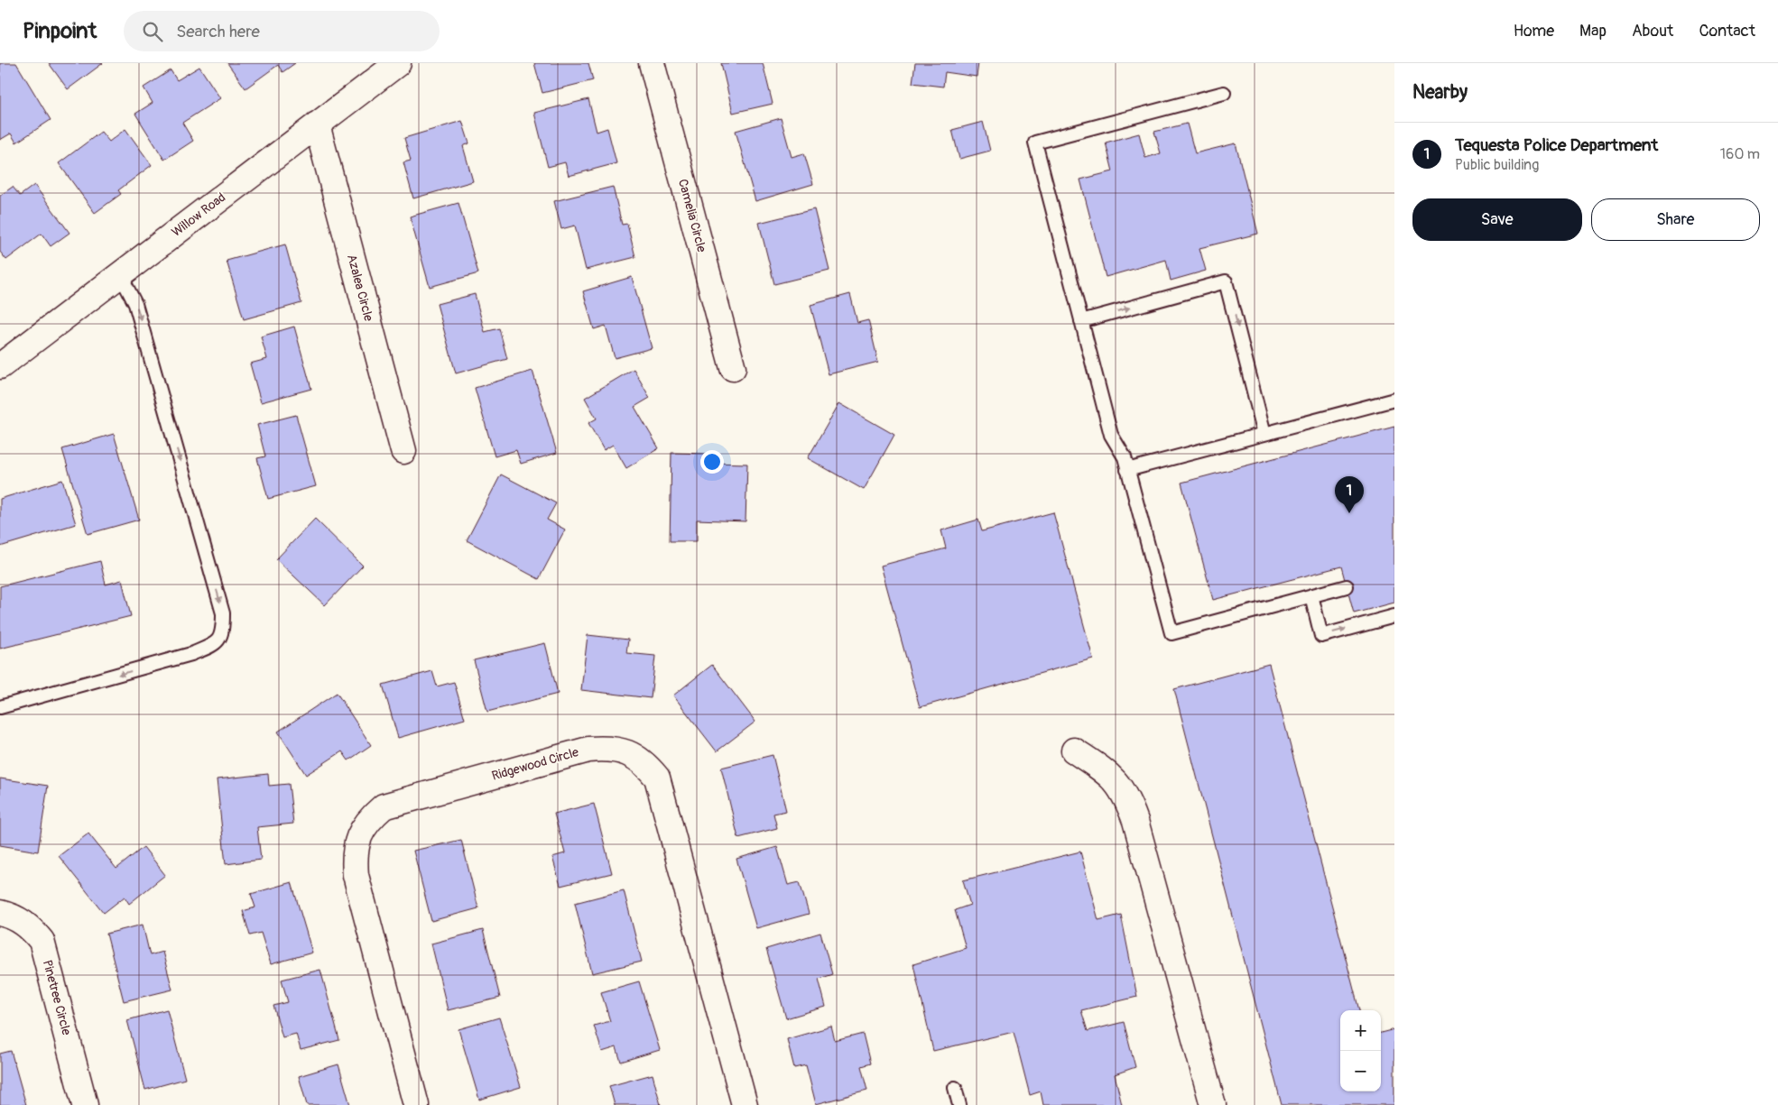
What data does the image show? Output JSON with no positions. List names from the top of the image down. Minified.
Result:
{"streets":{"street":["Willow Road","Camelia Circle","Azalea Circle","Ridgewood Circle","Pinetree Circle"]},"crossings":[["Willow Road","Azalea Circle"]],"page":{"header":"Pinpoint","search":"Search here","nav":["Home","Map","About","Contact"],"heading":"Nearby","list":[{"mark":"1","name":"Tequesta Police Department","note":"Public building","value":"160 m"}],"buttons":["Save","Share"],"pins":"1","map_buttons":["+","−"]}}
